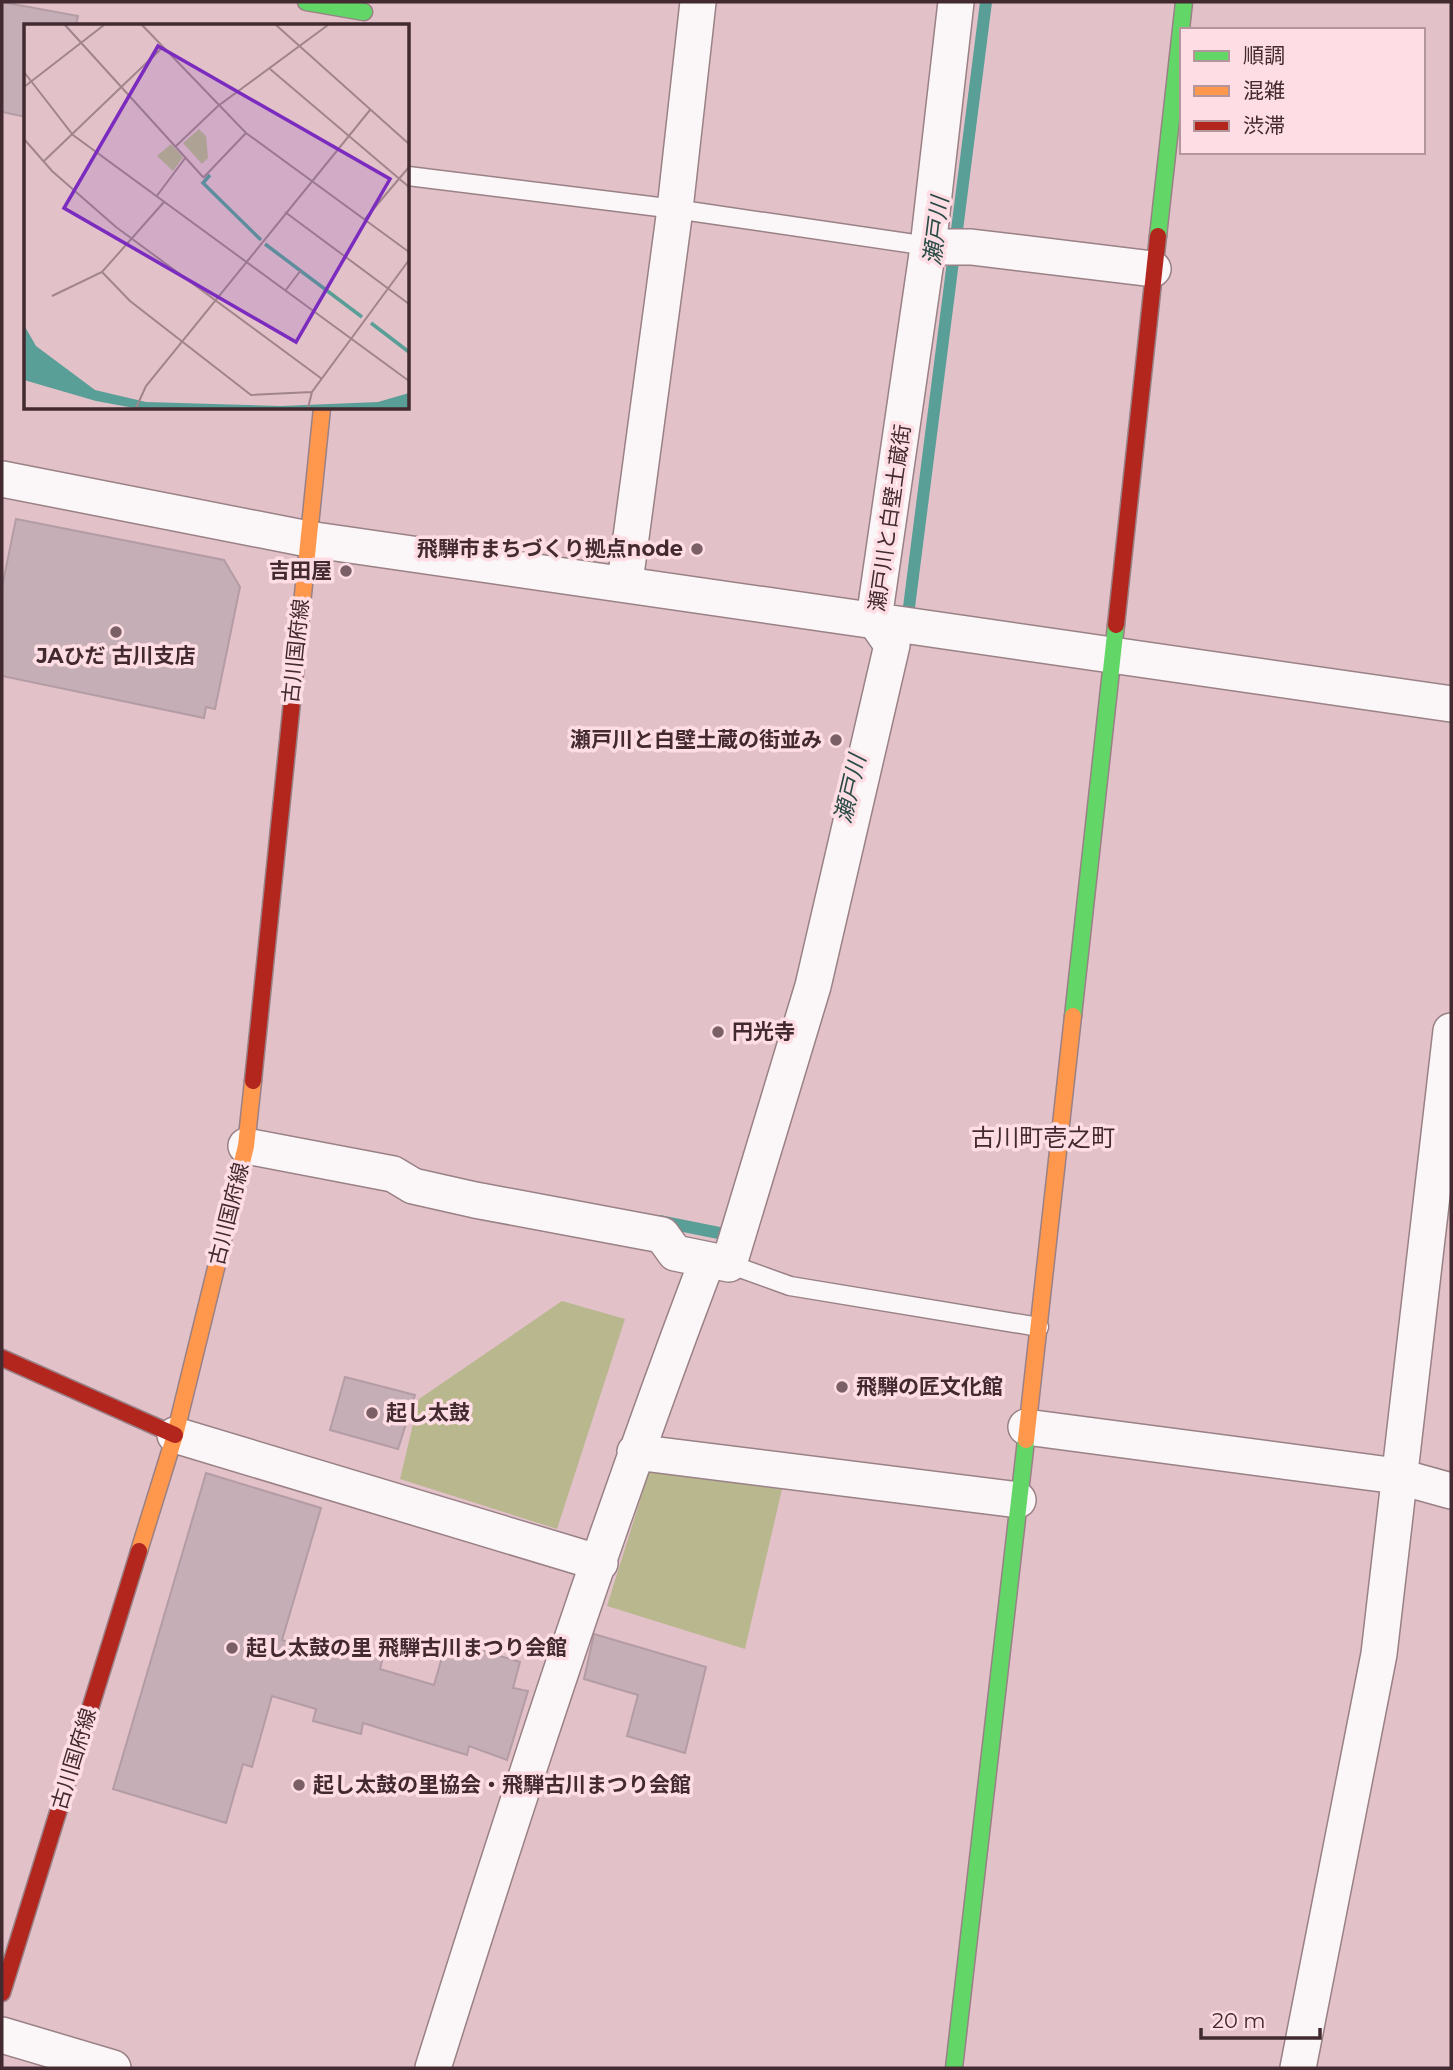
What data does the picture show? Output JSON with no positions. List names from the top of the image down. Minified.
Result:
{"streets":{"street":["瀬戸川と白壁土蔵街","古川国府線"]},"districts":["古川町壱之町"],"water":["瀬戸川"],"places":["飛騨市まちづくり拠点node","吉田屋","JAひだ 古川支店","瀬戸川と白壁土蔵の街並み","円光寺","飛騨の匠文化館","起し太鼓","起し太鼓の里 飛騨古川まつり会館","起し太鼓の里協会・飛騨古川まつり会館"],"legend":["順調","混雑","渋滞"],"scale_bar":"20 m"}
